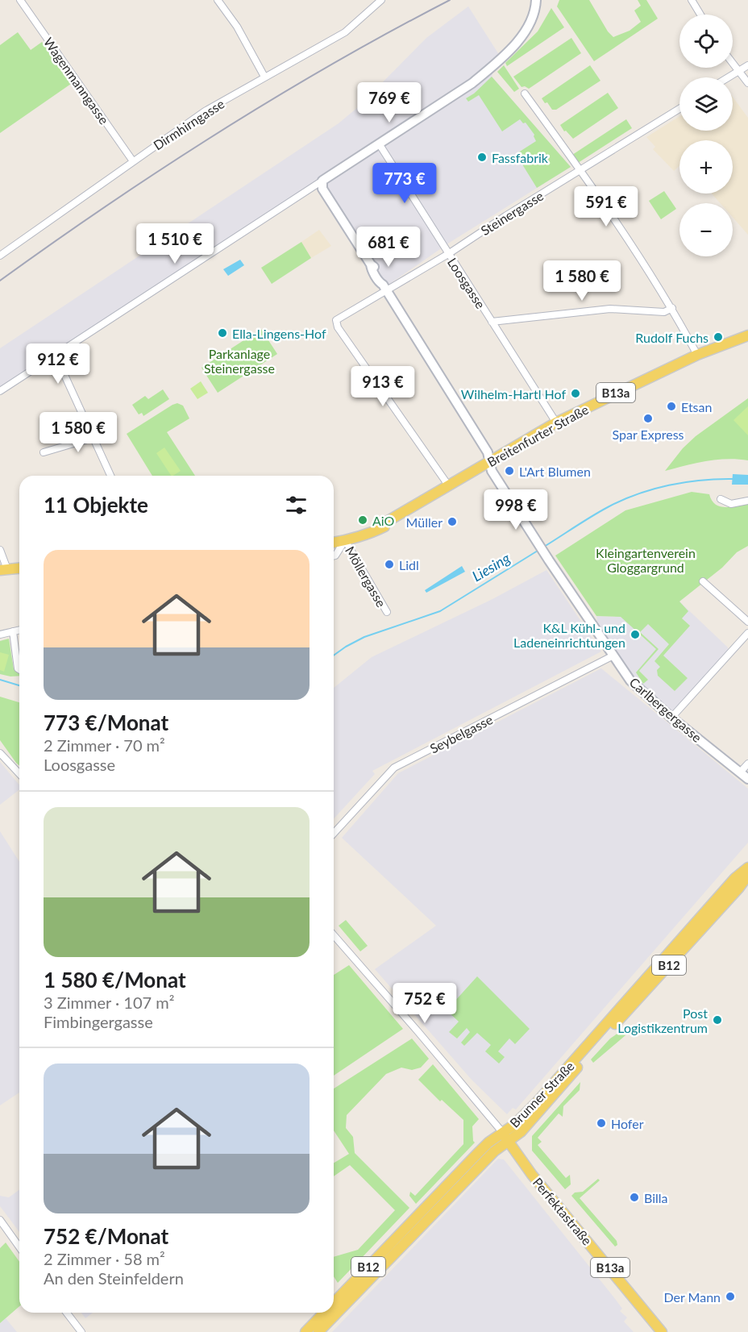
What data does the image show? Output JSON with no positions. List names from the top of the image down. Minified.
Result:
{"streets":{"main road":["B13a","Breitenfurter Straße","B12","Brunner Straße","Perfektastraße"],"street":["Wagenmanngasse","Dirmhirngasse","Steinergasse","Loosgasse","Möllergasse","Carlbergergasse","Seybelgasse"]},"crossings":[["Wagenmanngasse","Dirmhirngasse"],["Steinergasse","Loosgasse"],["Steinergasse","Breitenfurter Straße"],["Loosgasse","Breitenfurter Straße"],["Breitenfurter Straße","Möllergasse"],["Breitenfurter Straße","Carlbergergasse"],["Carlbergergasse","Seybelgasse"],["Brunner Straße","Perfektastraße"]],"water":["Liesing"],"parks":["Parkanlage Steinergasse","Kleingartenverein Gloggargrund"],"places":["Fassfabrik","Ella-Lingens-Hof","Rudolf Fuchs","Wilhelm-Hartl Hof","Etsan","Spar Express","L'Art Blumen","AiO","Müller","Lidl","K&L Kühl- und Ladeneinrichtungen","Post Logistikzentrum","Hofer","Billa","Der Mann"],"page":{"map_buttons":["+","−"],"price":["769 €","773 €","591 €","1 510 €","681 €","1 580 €","912 €","913 €","1 580 €","998 €","752 €"],"heading":"11 Objekte","list":[{"name":"773 €/Monat","note":"2 Zimmer · 70 m² · Loosgasse"},{"name":"1 580 €/Monat","note":"3 Zimmer · 107 m² · Fimbingergasse"},{"name":"752 €/Monat","note":"2 Zimmer · 58 m² · An den Steinfeldern"}]}}
